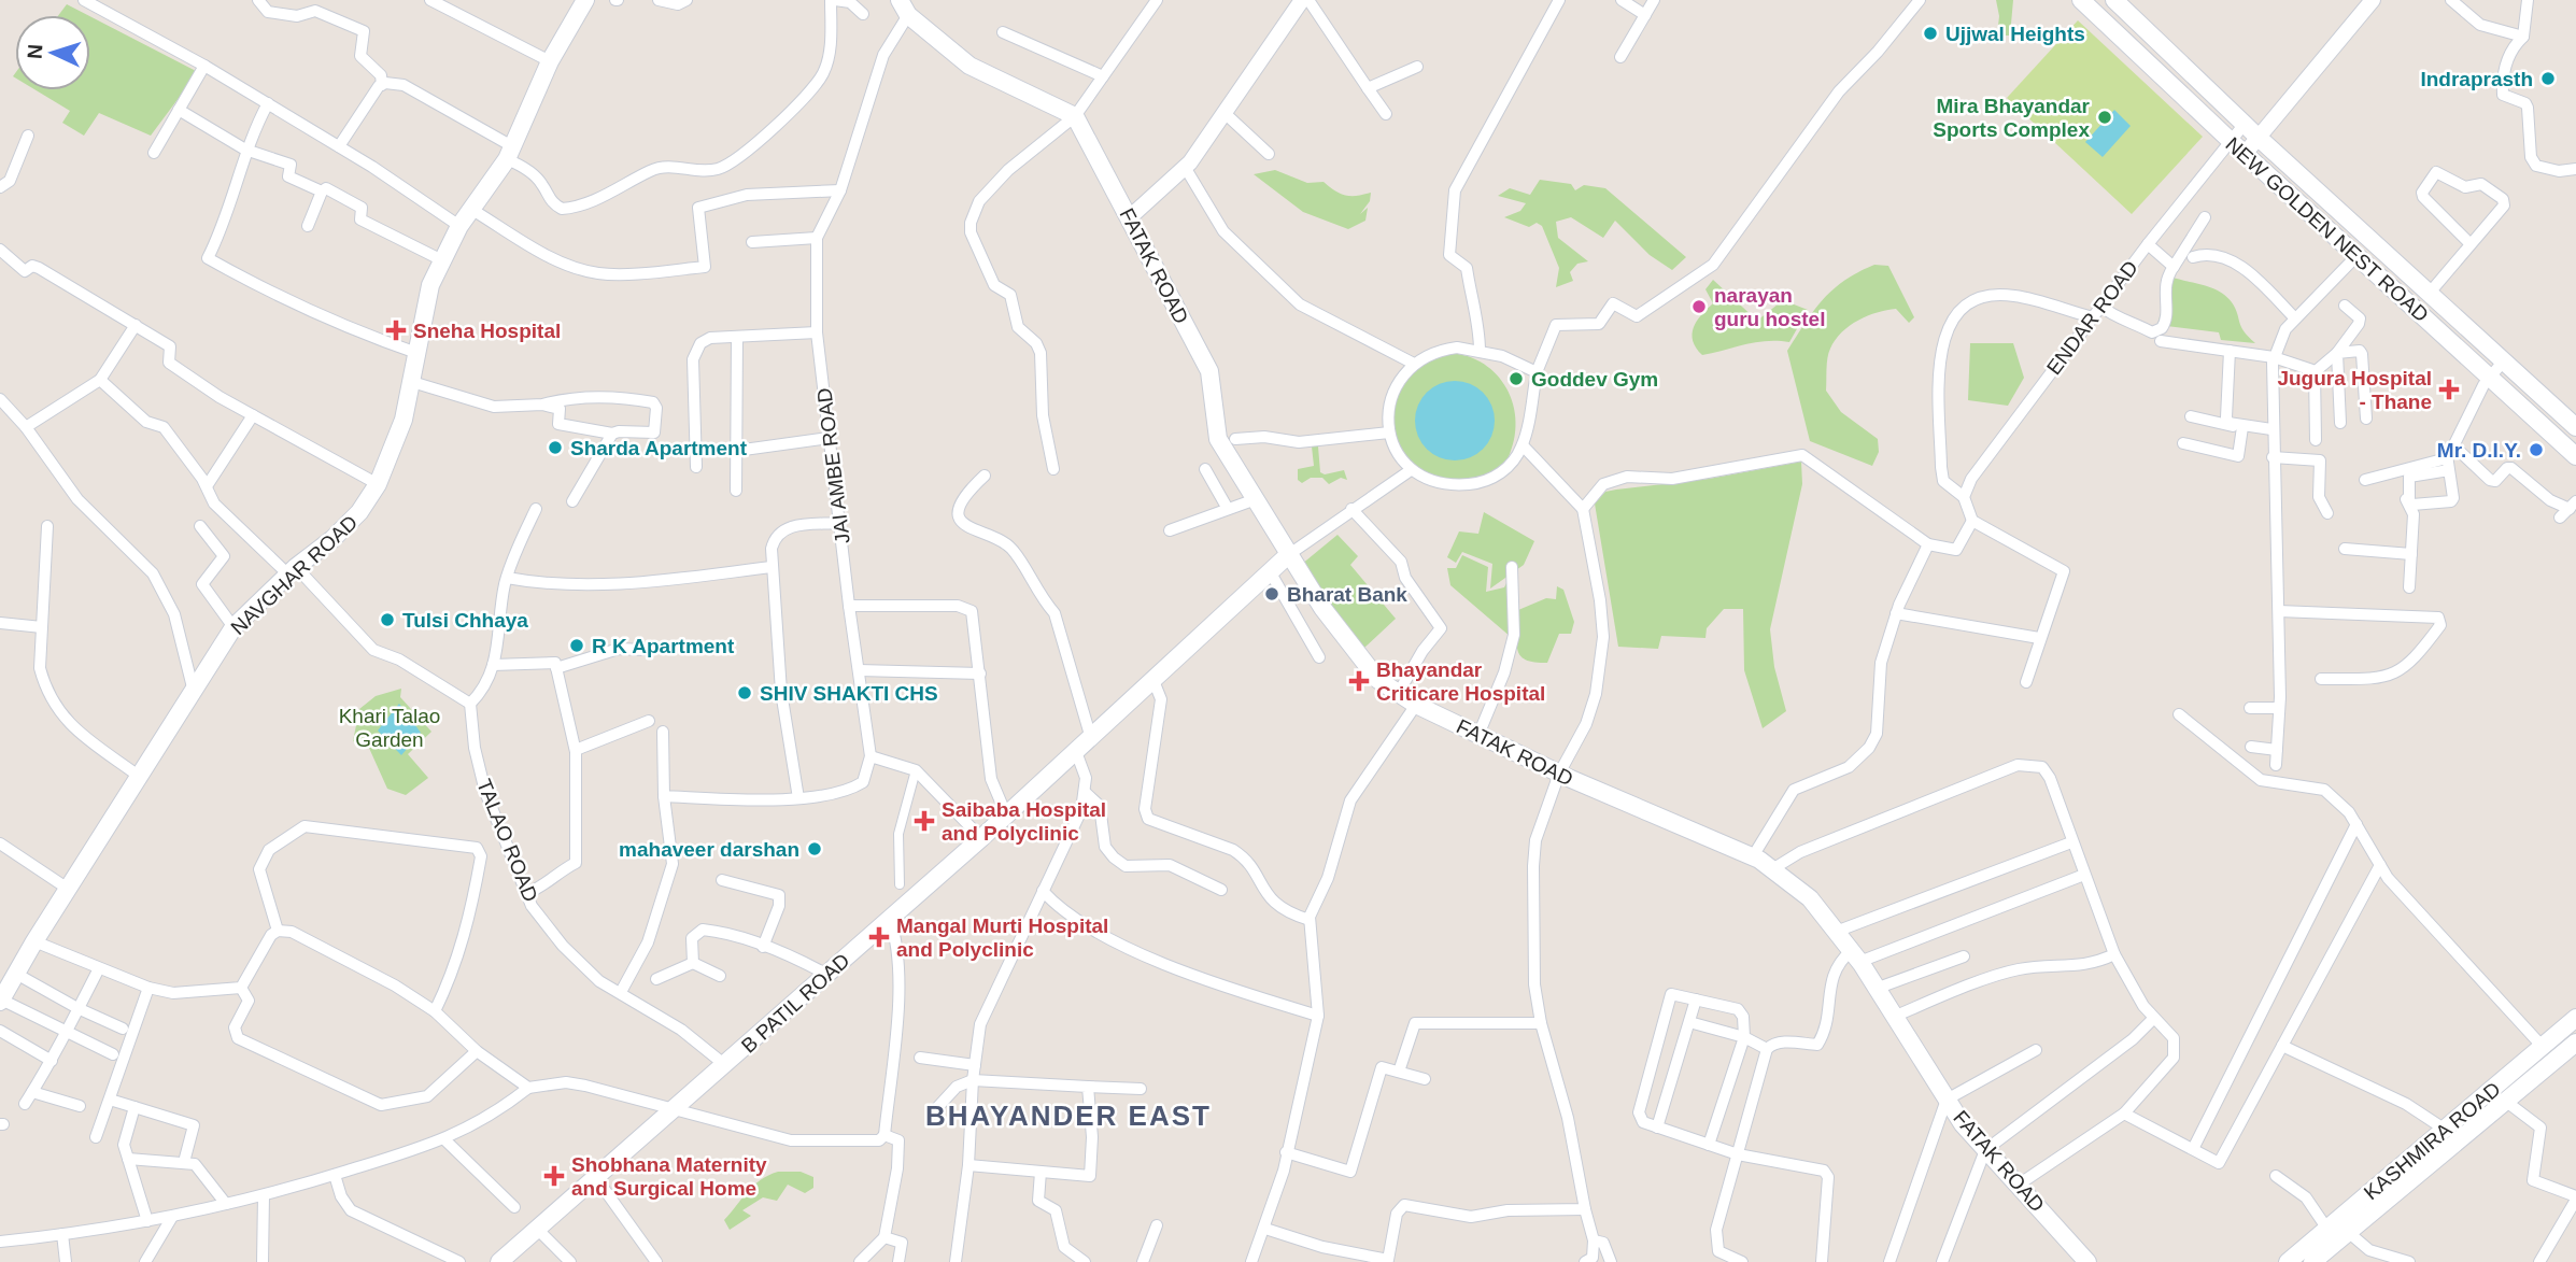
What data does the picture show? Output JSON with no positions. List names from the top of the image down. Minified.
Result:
{"streets":{"main road":["NEW GOLDEN NEST ROAD","FATAK ROAD","NAVGHAR ROAD","B PATIL ROAD","KASHMIRA ROAD"],"street":["ENDAR ROAD","JAI AMBE ROAD","TALAO ROAD"]},"crossings":[["NEW GOLDEN NEST ROAD","ENDAR ROAD"],["FATAK ROAD","B PATIL ROAD"],["TALAO ROAD","B PATIL ROAD"]],"districts":["BHAYANDER EAST"],"parks":["Khari Talao Garden"],"places":{"other":["Ujjwal Heights","Indraprasth","Mira Bhayandar Sports Complex","narayan guru hostel","Goddev Gym","Sharda Apartment","Mr. D.I.Y.","Bharat Bank","Tulsi Chhaya","R K Apartment","SHIV SHAKTI CHS","mahaveer darshan"],"health":["Sneha Hospital","Jugura Hospital - Thane","Bhayandar Criticare Hospital","Saibaba Hospital and Polyclinic","Mangal Murti Hospital and Polyclinic","Shobhana Maternity and Surgical Home"]},"north":"left"}
